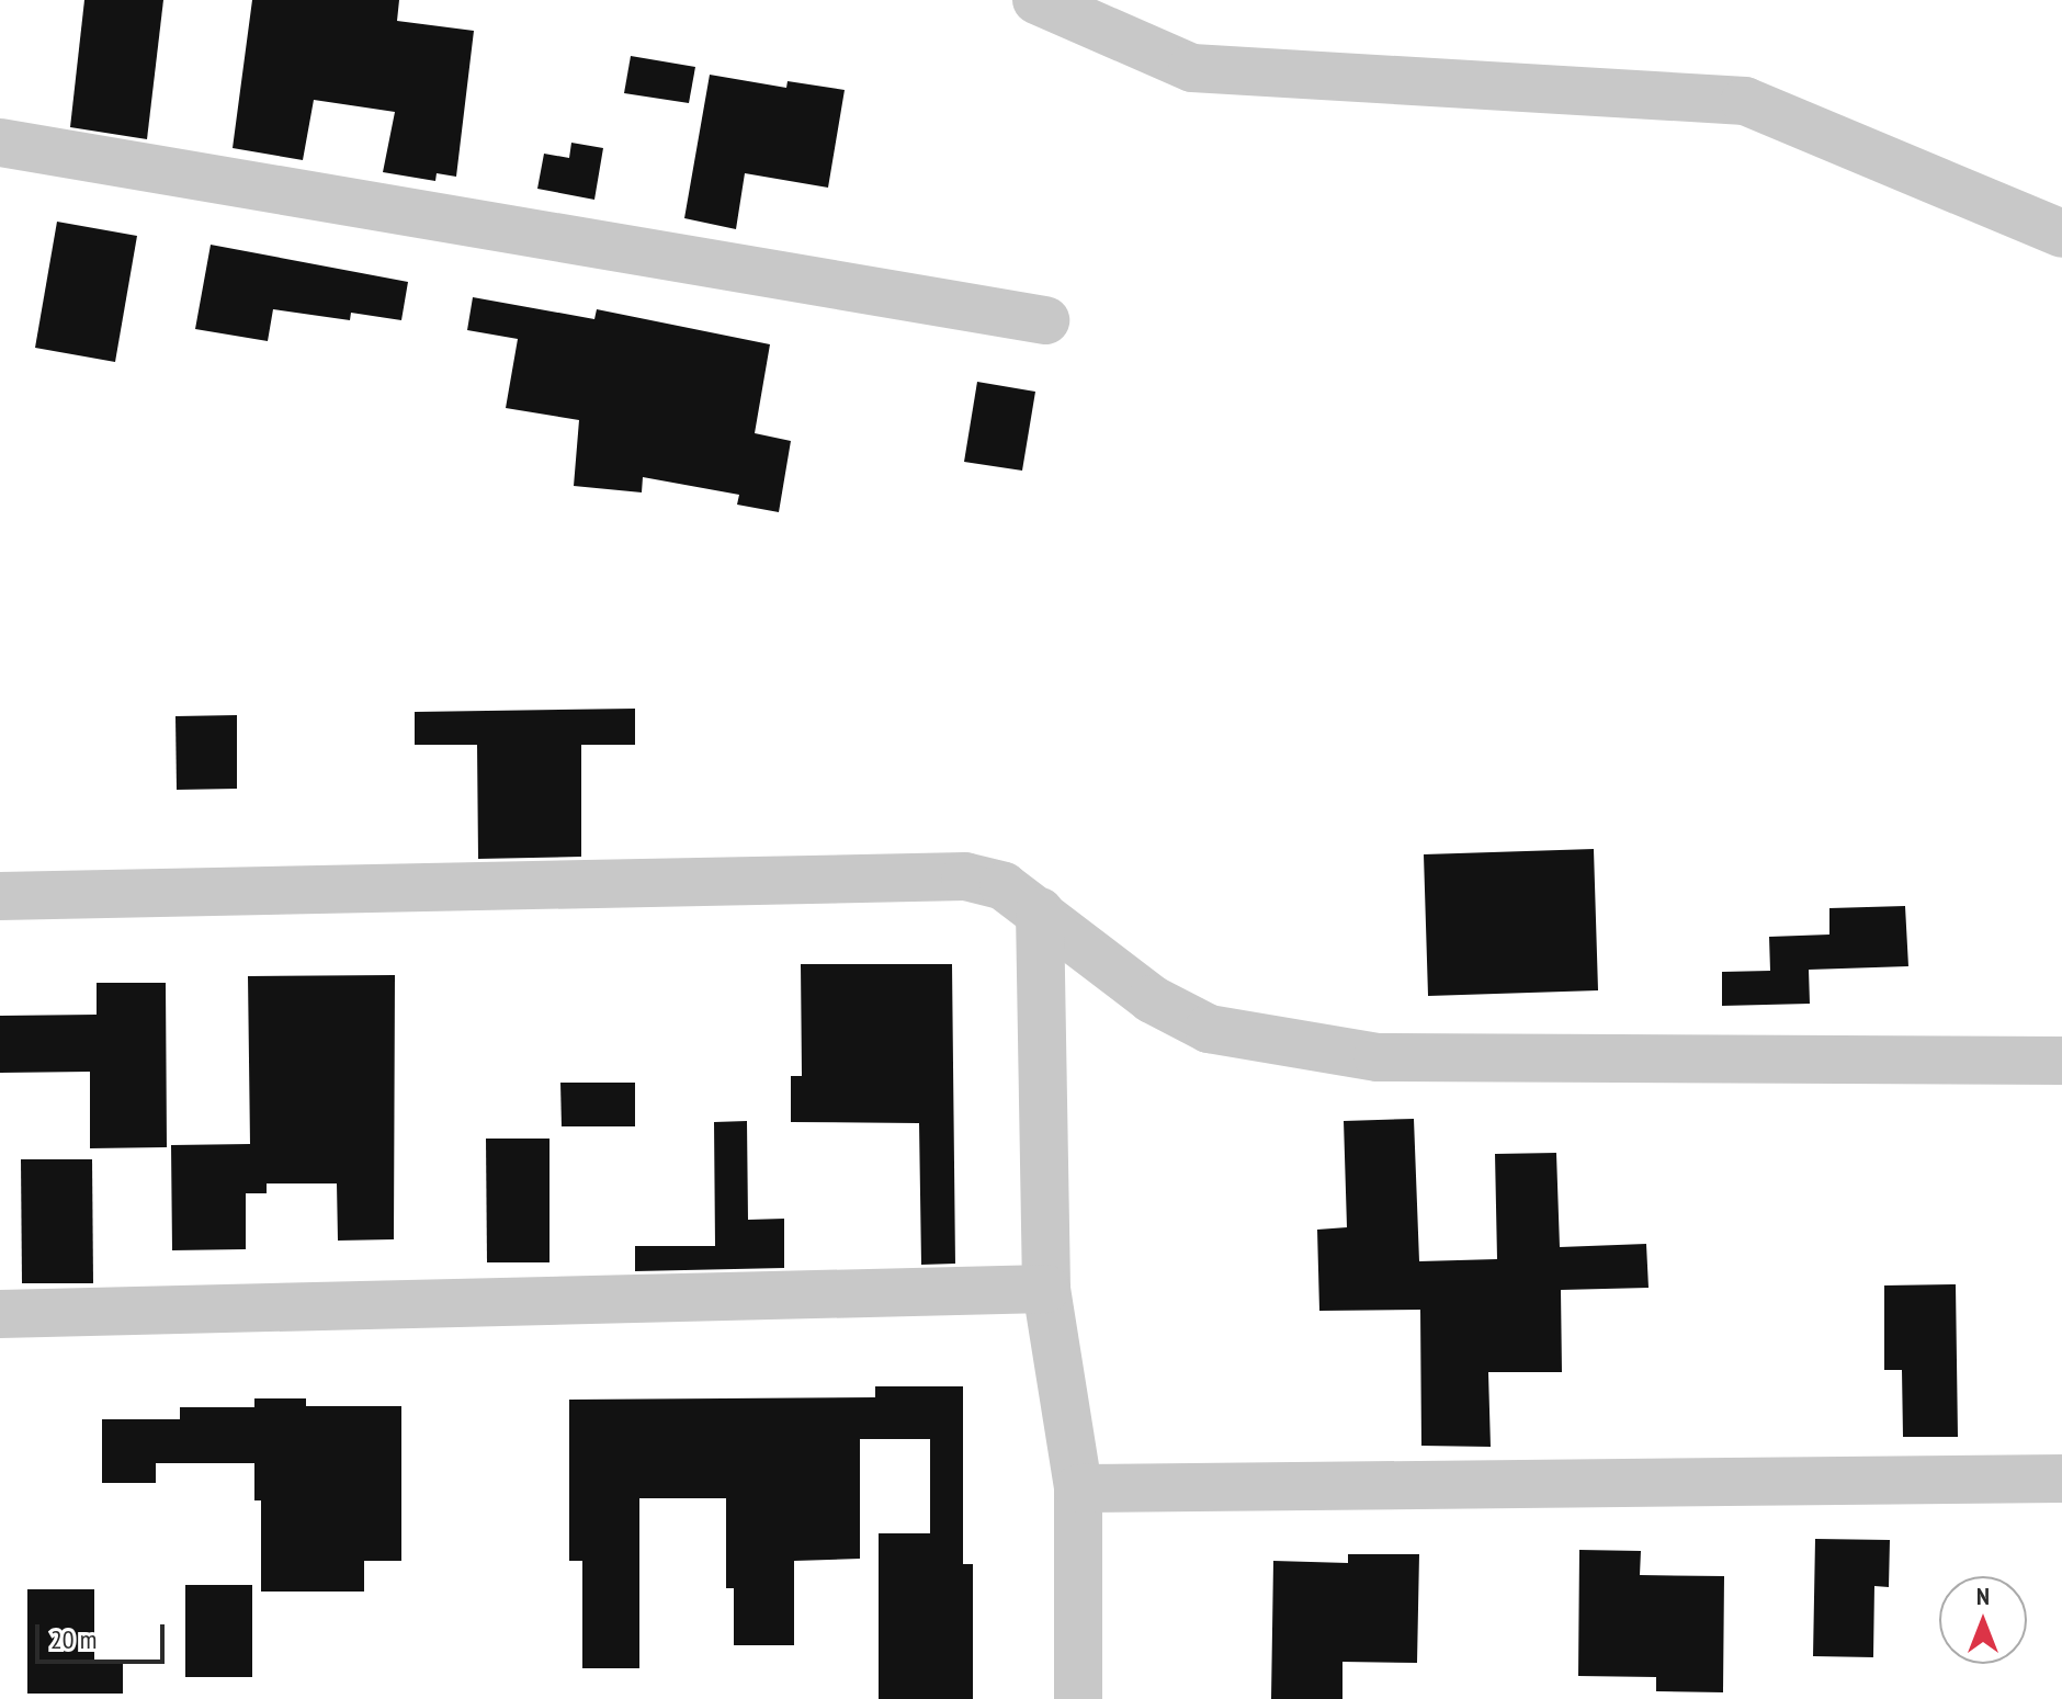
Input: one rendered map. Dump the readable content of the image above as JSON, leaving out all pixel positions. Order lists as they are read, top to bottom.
{
  "scale_bar": "20 m",
  "north": "top"
}
